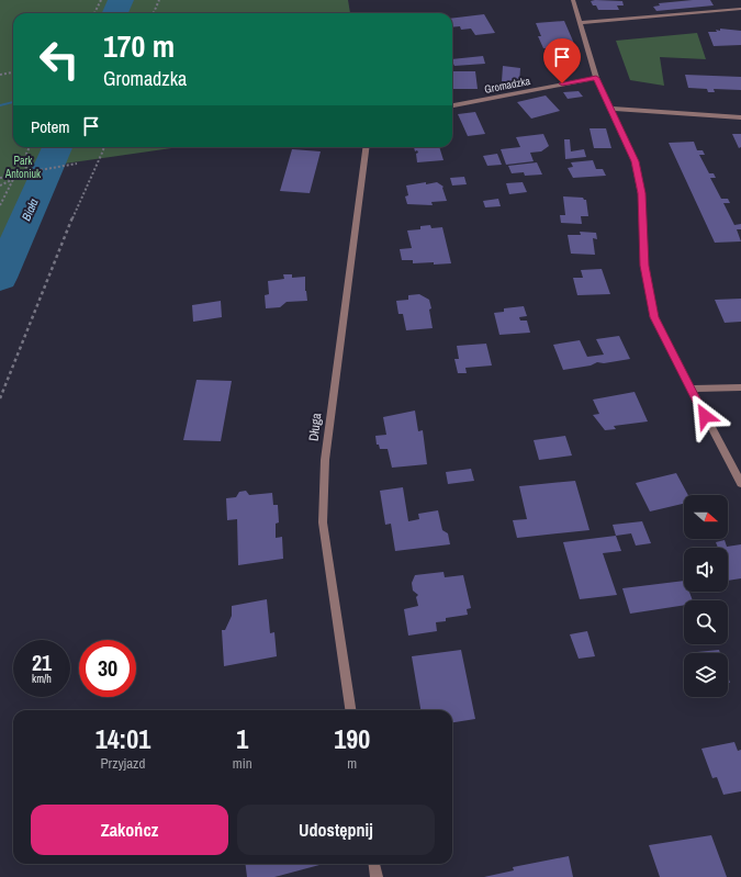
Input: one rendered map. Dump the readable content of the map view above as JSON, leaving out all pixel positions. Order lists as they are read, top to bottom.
{
  "streets": {
    "street": ["Gromadzka", "Długa"]
  },
  "water": ["Biała"],
  "parks": ["Park Antoniuk"],
  "north": "right",
  "page": {
    "turn": ["170 m", "Gromadzka"],
    "then": "Potem",
    "speed": "21 km/h",
    "limit": "30",
    "eta": [
      "14:01",
      "Przyjazd",
      "1",
      "min",
      "190",
      "m"
    ],
    "buttons": ["Zakończ", "Udostępnij"]
  }
}
